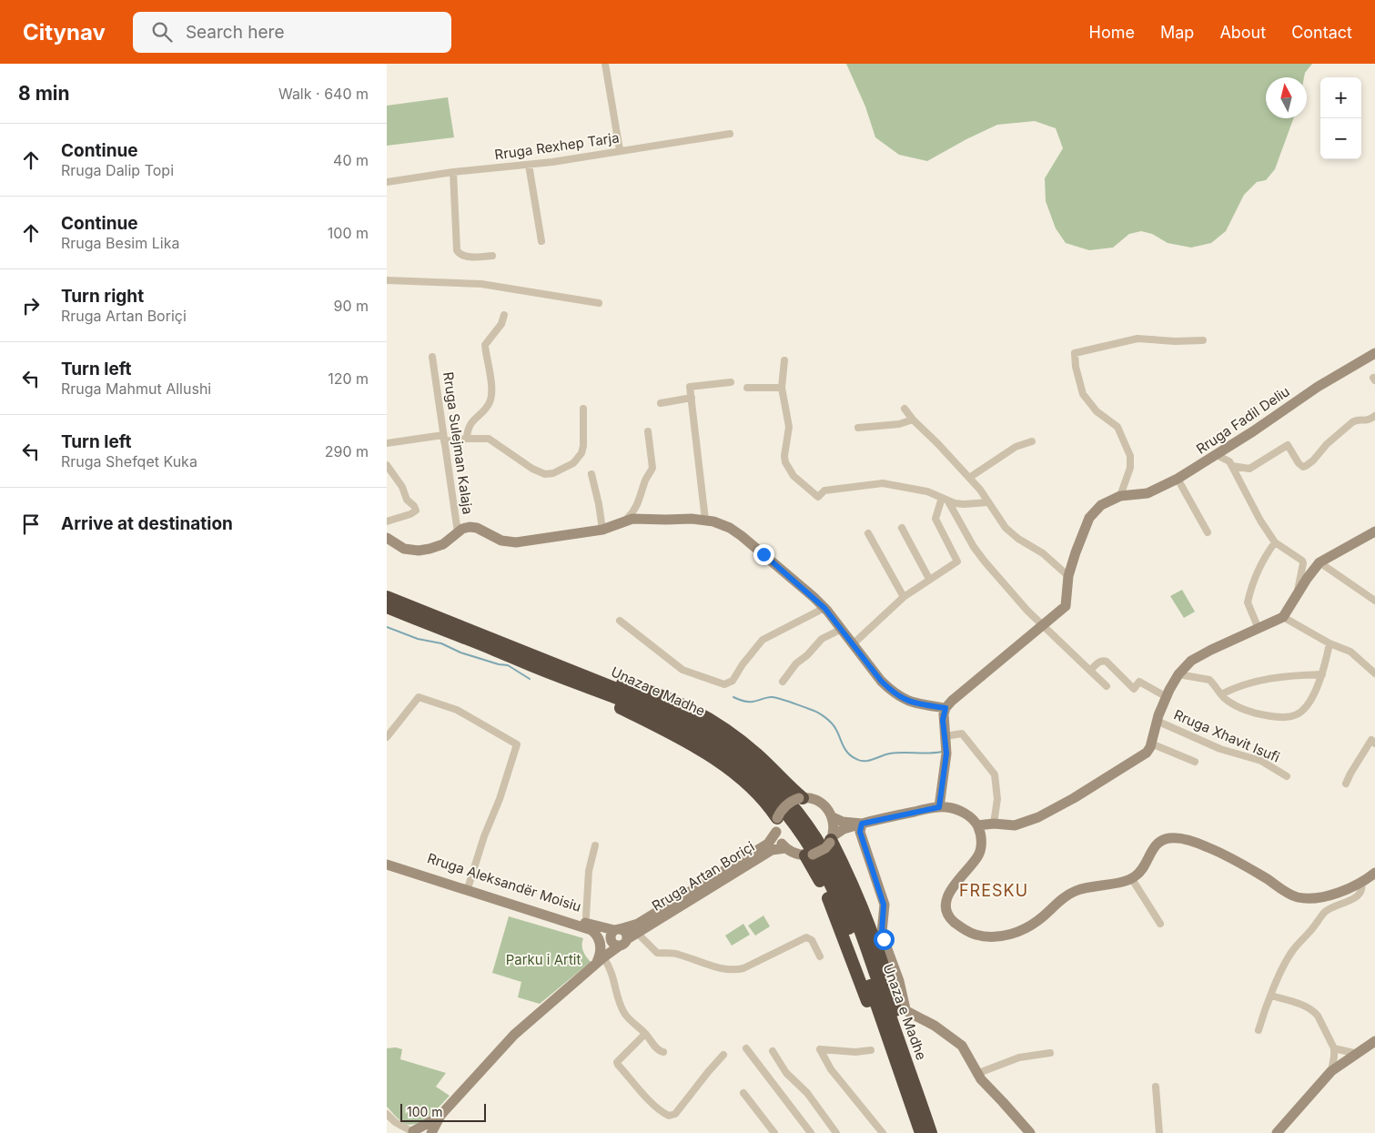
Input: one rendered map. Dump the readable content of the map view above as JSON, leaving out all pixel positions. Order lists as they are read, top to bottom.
{
  "streets": {
    "highway": ["Unaza e Madhe"],
    "street": [
      "Rruga Rexhep Tarja",
      "Rruga Fadil Deliu",
      "Rruga Sulejman Kalaja",
      "Rruga Xhavit Isufi",
      "Rruga Artan Boriçi",
      "Rruga Aleksandër Moisiu"
    ]
  },
  "crossings": [
    ["Rruga Artan Boriçi", "Rruga Aleksandër Moisiu"]
  ],
  "districts": ["FRESKU"],
  "parks": ["Parku i Artit"],
  "scale_bar": "100 m",
  "north": "top",
  "page": {
    "header": "Citynav",
    "search": "Search here",
    "nav": [
      "Home",
      "Map",
      "About",
      "Contact"
    ],
    "heading": ["8 min", "Walk · 640 m"],
    "map_buttons": ["+", "−"],
    "list": [
      ["Continue", "Rruga Dalip Topi", "40 m"],
      ["Continue", "Rruga Besim Lika", "100 m"],
      ["Turn right", "Rruga Artan Boriçi", "90 m"],
      ["Turn left", "Rruga Mahmut Allushi", "120 m"],
      ["Turn left", "Rruga Shefqet Kuka", "290 m"],
      "Arrive at destination"
    ],
    "scale": "100 m"
  }
}
